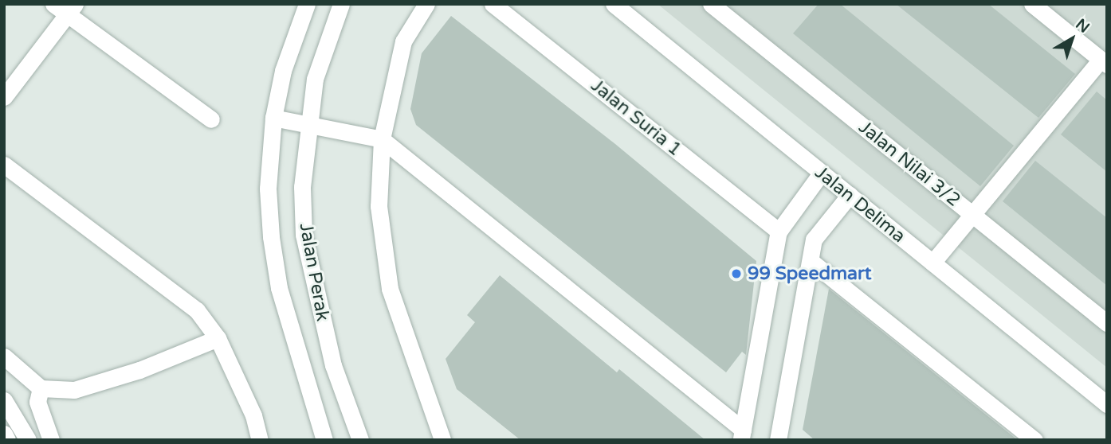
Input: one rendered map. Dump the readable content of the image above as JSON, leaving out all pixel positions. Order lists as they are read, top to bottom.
{
  "streets": {
    "street": [
      "Jalan Suria 1",
      "Jalan Nilai 3/2",
      "Jalan Delima",
      "Jalan Perak"
    ]
  },
  "places": ["99 Speedmart"],
  "north": "top right"
}
